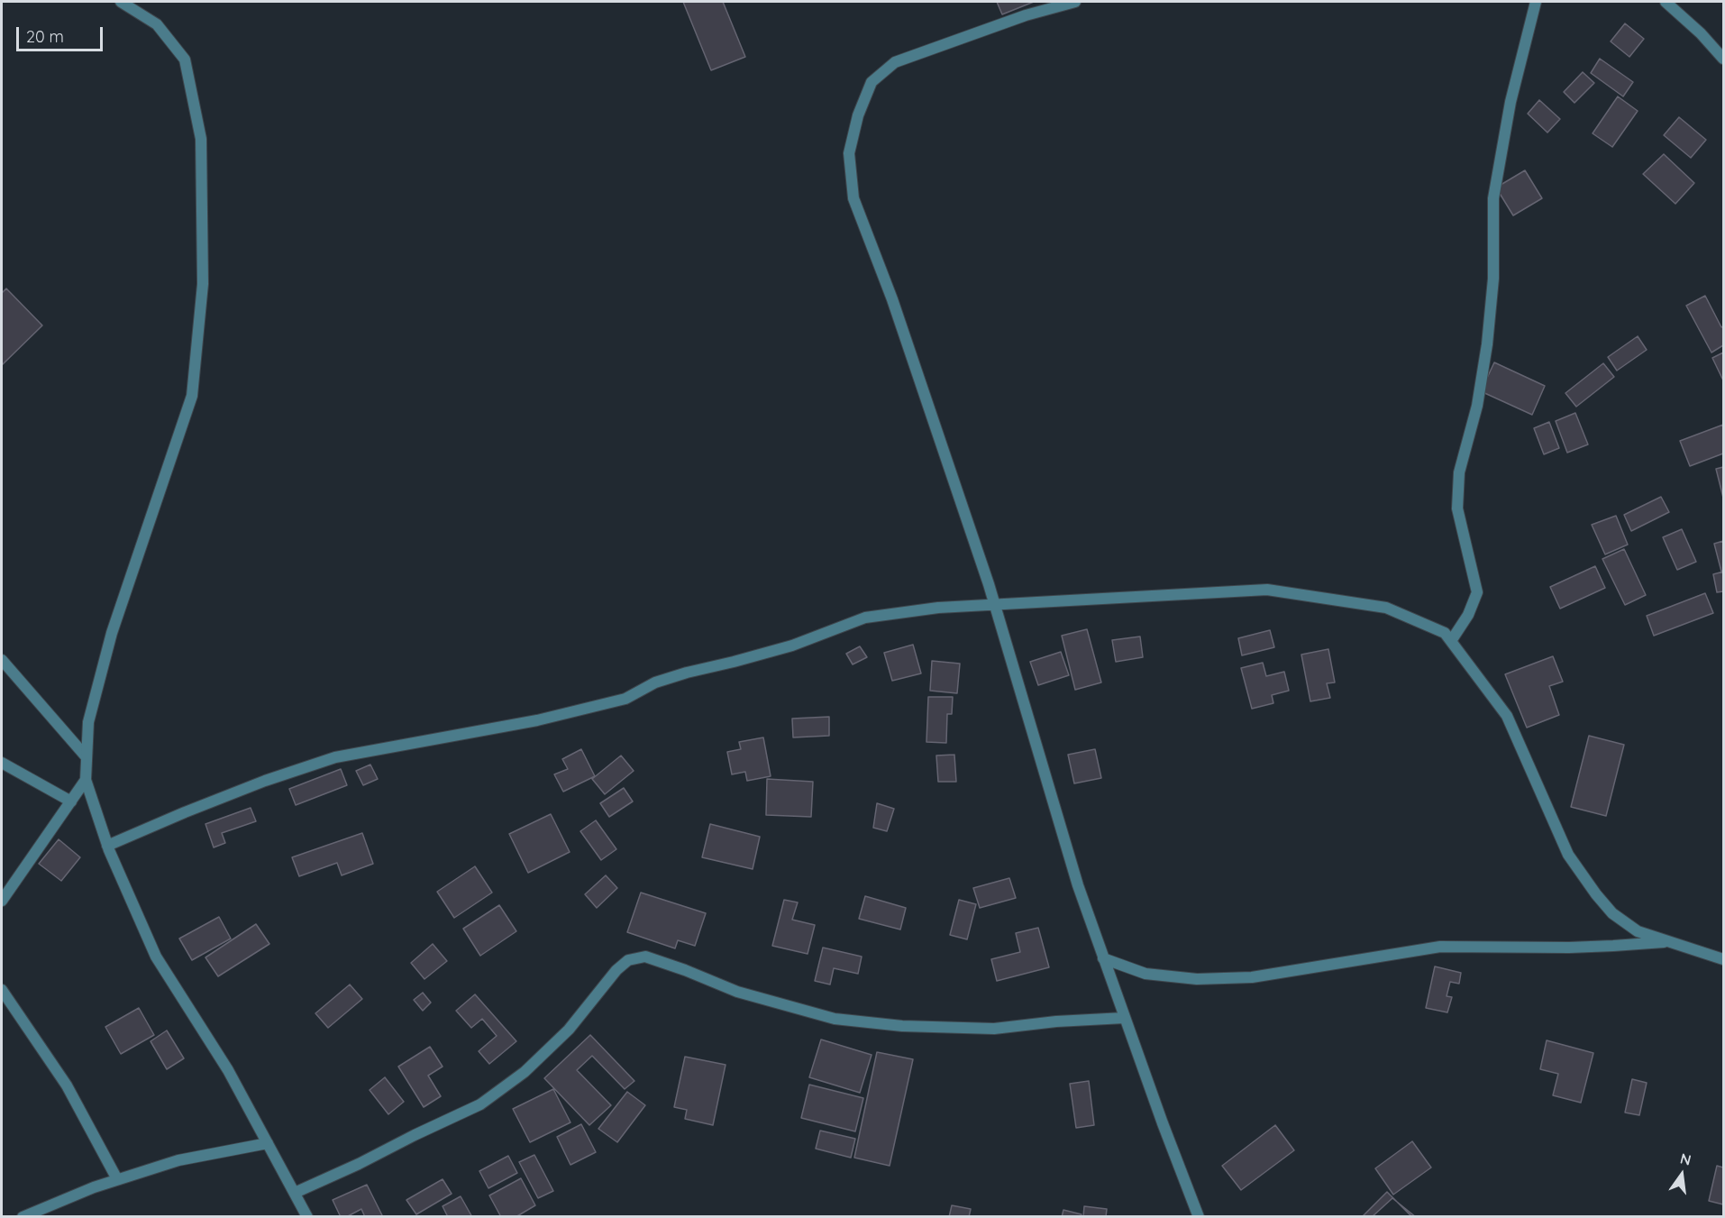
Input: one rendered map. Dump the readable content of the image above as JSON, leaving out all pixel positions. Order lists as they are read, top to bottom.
{
  "scale_bar": "20 m",
  "north": "top"
}
